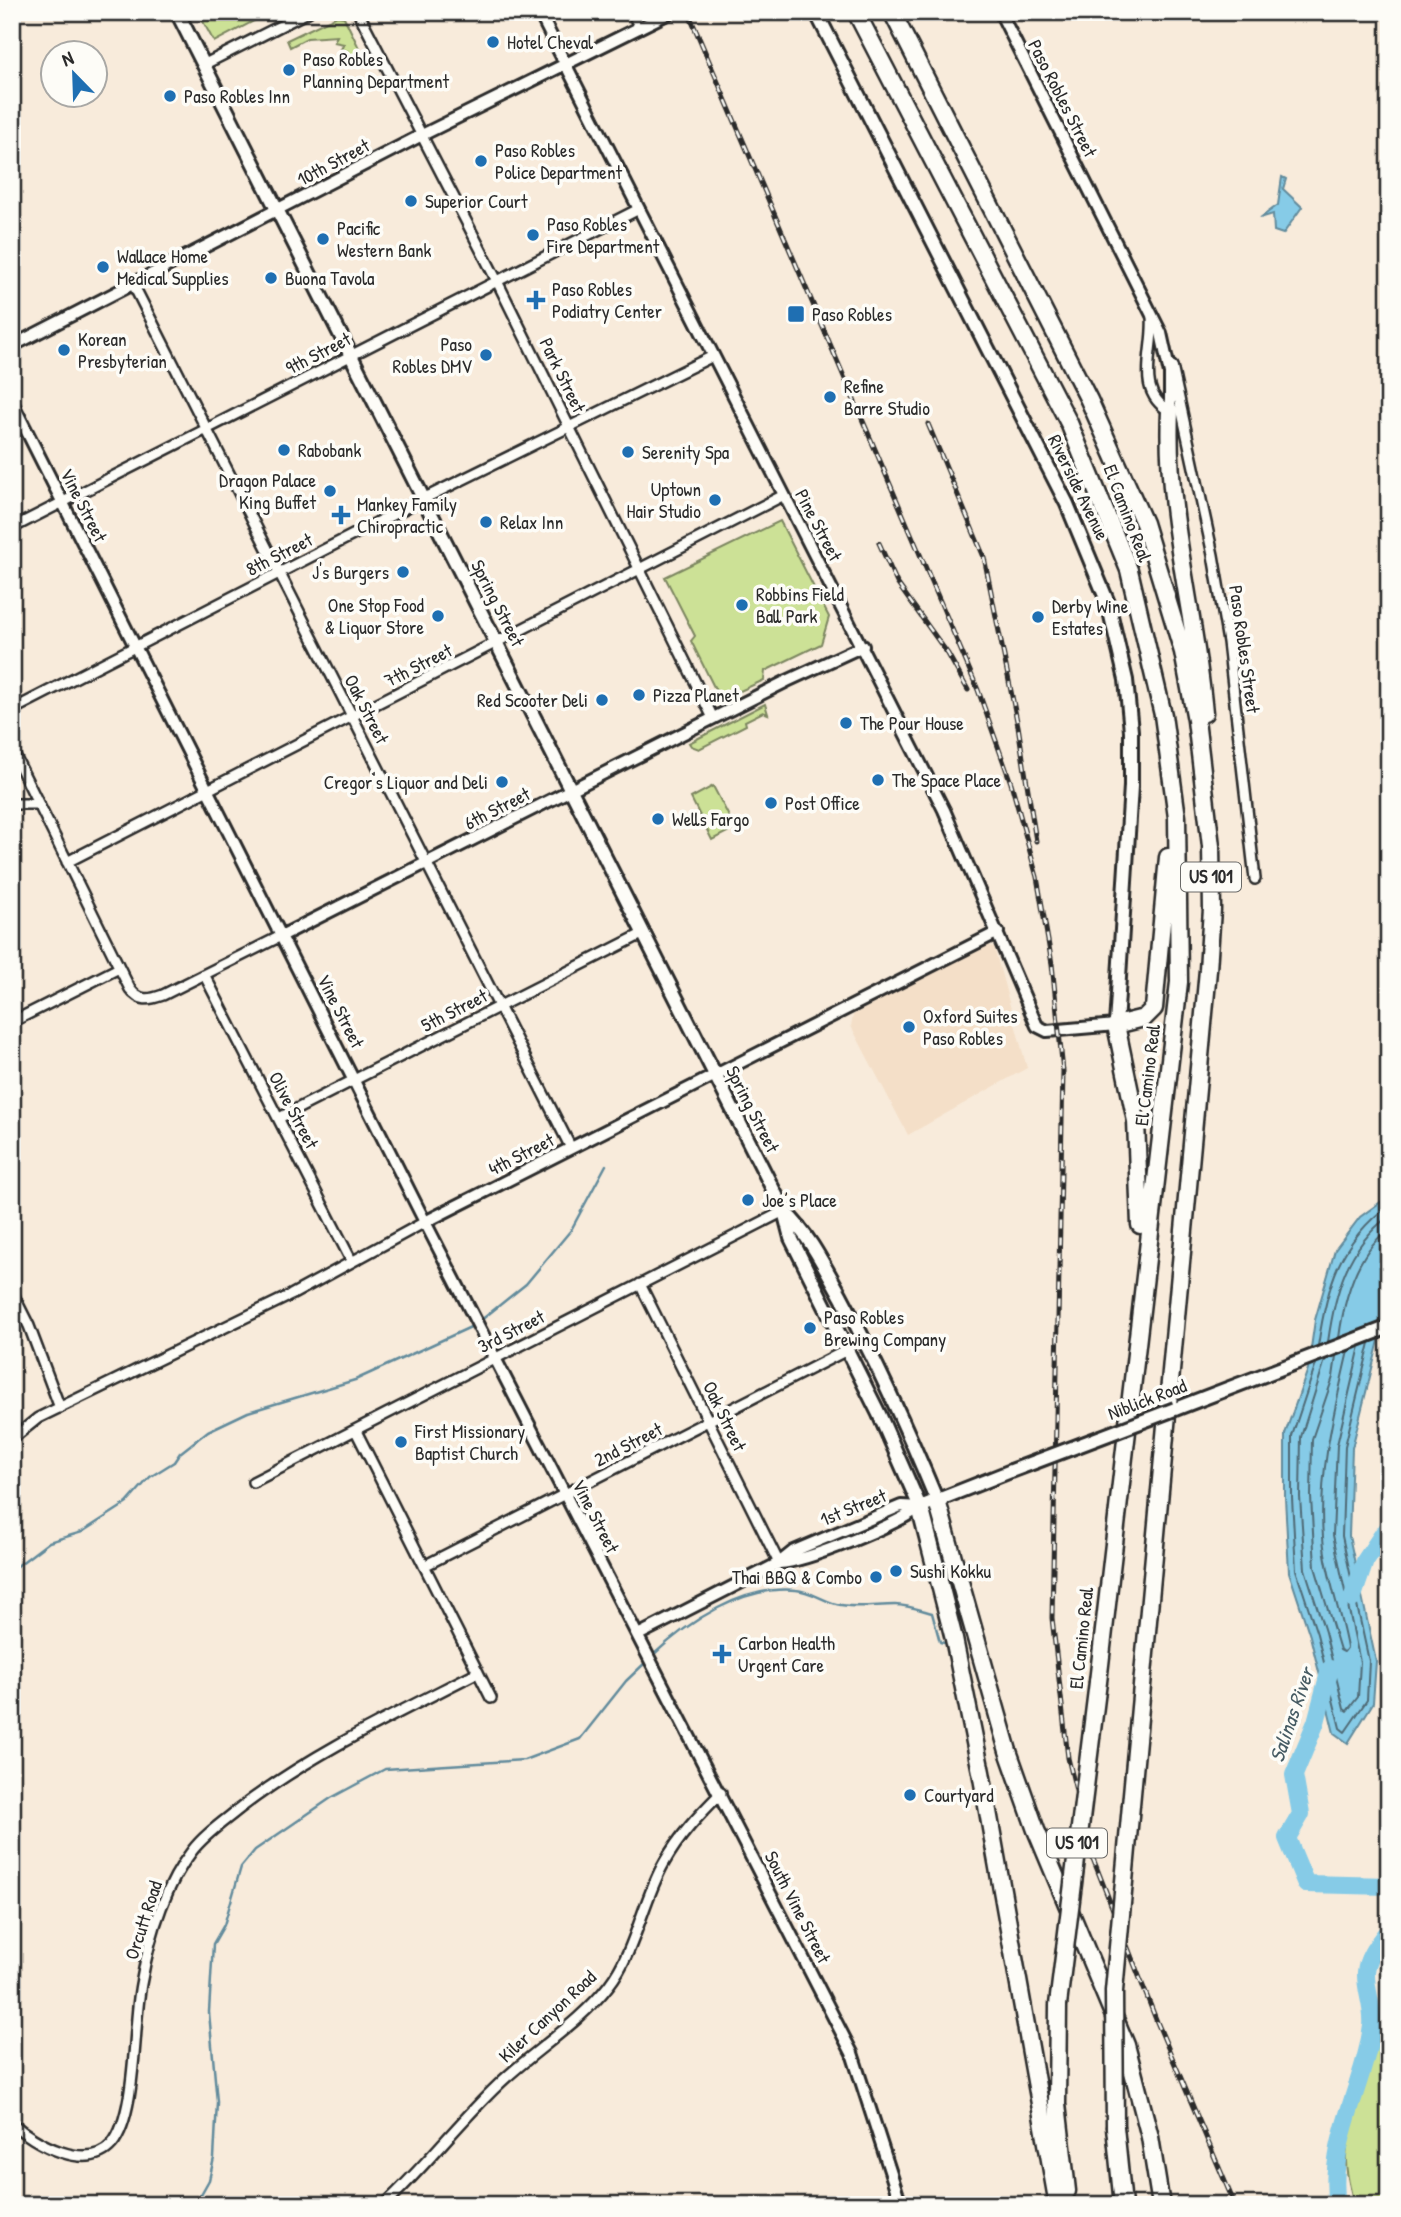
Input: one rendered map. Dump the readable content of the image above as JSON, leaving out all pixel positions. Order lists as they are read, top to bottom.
{
  "streets": {
    "highway": ["El Camino Real", "US 101"],
    "main road": ["Riverside Avenue", "Spring Street", "Niblick Road"],
    "street": [
      "Paso Robles Street",
      "10th Street",
      "9th Street",
      "Park Street",
      "Vine Street",
      "Pine Street",
      "8th Street",
      "7th Street",
      "Oak Street",
      "6th Street",
      "5th Street",
      "Olive Street",
      "4th Street",
      "3rd Street",
      "2nd Street",
      "1st Street",
      "South Vine Street",
      "Orcutt Road",
      "Kiler Canyon Road"
    ]
  },
  "crossings": [
    ["10th Street", "Park Street"],
    ["10th Street", "Pine Street"],
    ["10th Street", "Spring Street"],
    ["10th Street", "Oak Street"],
    ["9th Street", "Park Street"],
    ["9th Street", "Vine Street"],
    ["9th Street", "Pine Street"],
    ["9th Street", "Spring Street"],
    ["9th Street", "Oak Street"],
    ["Park Street", "8th Street"],
    ["Park Street", "7th Street"],
    ["Park Street", "6th Street"],
    ["Riverside Avenue", "Pine Street"],
    ["Vine Street", "8th Street"],
    ["Vine Street", "7th Street"],
    ["Vine Street", "6th Street"],
    ["Vine Street", "5th Street"],
    ["Vine Street", "4th Street"],
    ["Vine Street", "3rd Street"],
    ["Vine Street", "2nd Street"],
    ["Vine Street", "1st Street"],
    ["Vine Street", "South Vine Street"],
    ["Pine Street", "8th Street"],
    ["Pine Street", "7th Street"],
    ["Pine Street", "6th Street"],
    ["Pine Street", "4th Street"],
    ["8th Street", "Spring Street"],
    ["8th Street", "Oak Street"],
    ["Spring Street", "7th Street"],
    ["Spring Street", "6th Street"],
    ["Spring Street", "5th Street"],
    ["Spring Street", "4th Street"],
    ["Spring Street", "3rd Street"],
    ["Spring Street", "Niblick Road"],
    ["Spring Street", "2nd Street"],
    ["Spring Street", "1st Street"],
    ["7th Street", "Oak Street"],
    ["Oak Street", "6th Street"],
    ["Oak Street", "5th Street"],
    ["Oak Street", "4th Street"],
    ["Oak Street", "3rd Street"],
    ["Oak Street", "2nd Street"],
    ["Oak Street", "1st Street"],
    ["6th Street", "Olive Street"],
    ["5th Street", "Olive Street"],
    ["Olive Street", "4th Street"],
    ["Niblick Road", "1st Street"],
    ["1st Street", "South Vine Street"],
    ["South Vine Street", "Kiler Canyon Road"]
  ],
  "water": ["Salinas River"],
  "places": {
    "other": [
      "Hotel Cheval",
      "Paso Robles Planning Department",
      "Paso Robles Inn",
      "Paso Robles Police Department",
      "Superior Court",
      "Paso Robles Fire Department",
      "Pacific Western Bank",
      "Wallace Home Medical Supplies",
      "Buona Tavola",
      "Korean Presbyterian",
      "Paso Robles DMV",
      "Refine Barre Studio",
      "Rabobank",
      "Serenity Spa",
      "Dragon Palace King Buffet",
      "Uptown Hair Studio",
      "Relax Inn",
      "J's Burgers",
      "Robbins Field Ball Park",
      "One Stop Food & Liquor Store",
      "Derby Wine Estates",
      "Pizza Planet",
      "Red Scooter Deli",
      "The Pour House",
      "The Space Place",
      "Cregor's Liquor and Deli",
      "Post Office",
      "Wells Fargo",
      "Oxford Suites Paso Robles",
      "Joe’s Place",
      "Paso Robles Brewing Company",
      "First Missionary Baptist Church",
      "Sushi Kokku",
      "Thai BBQ & Combo",
      "Courtyard"
    ],
    "health": ["Paso Robles Podiatry Center", "Mankey Family Chiropractic", "Carbon Health Urgent Care"],
    "transit": ["Paso Robles"]
  },
  "north": "top left"
}
